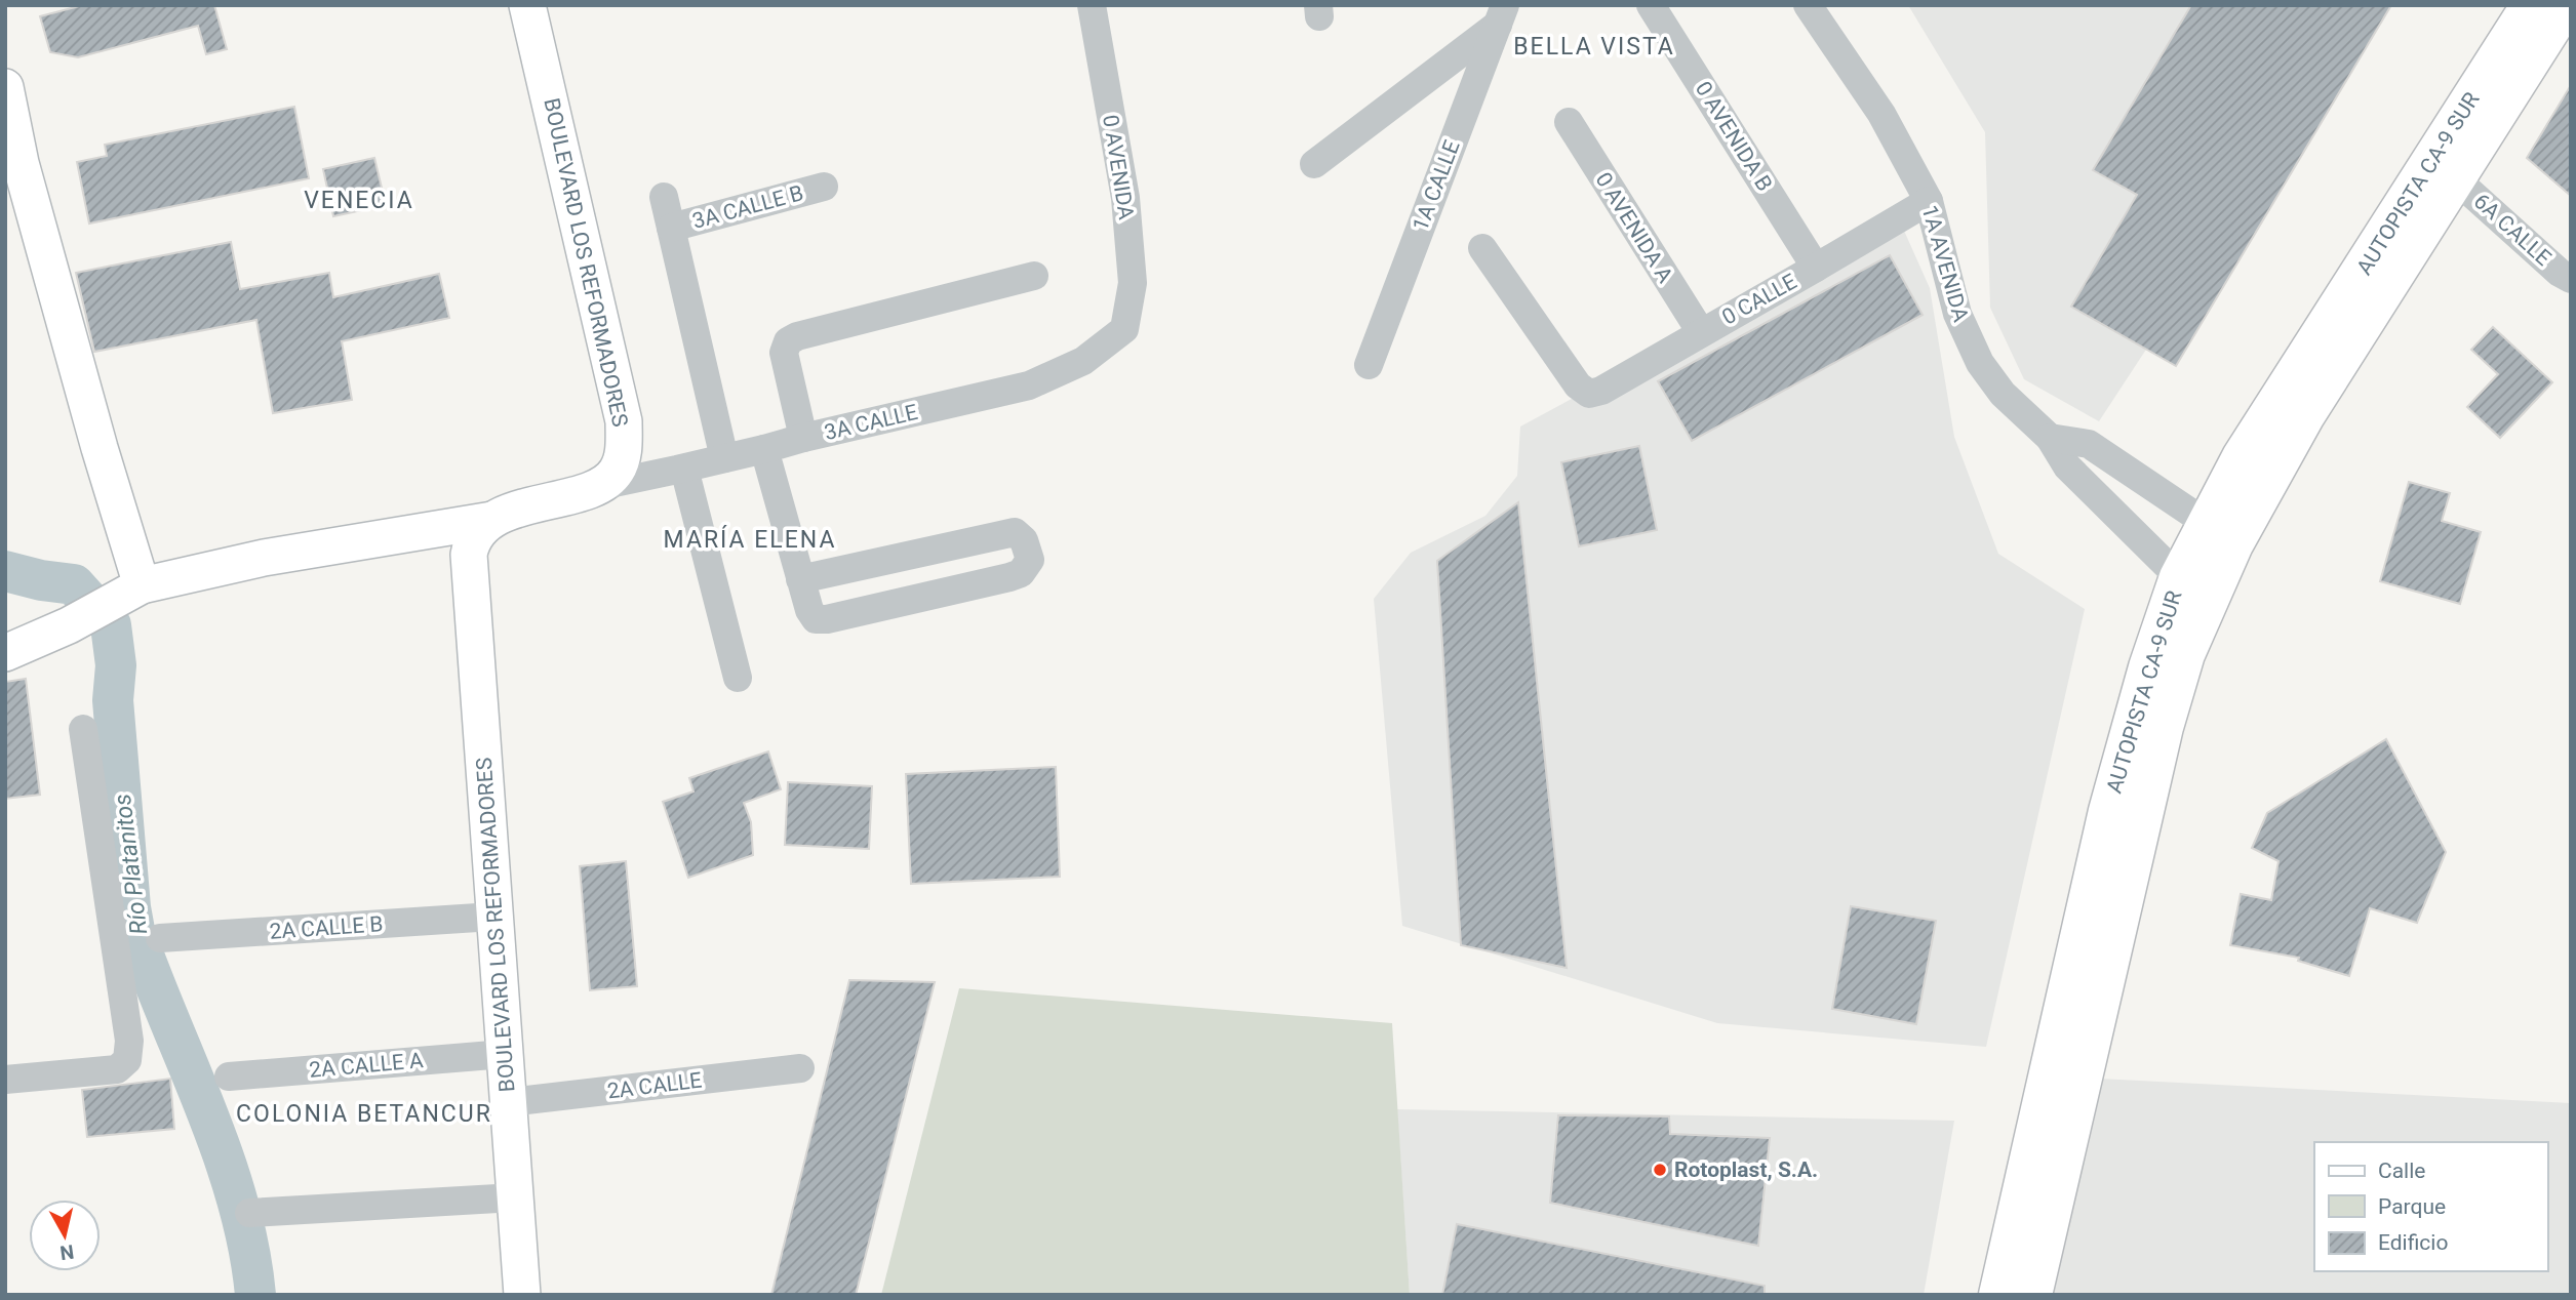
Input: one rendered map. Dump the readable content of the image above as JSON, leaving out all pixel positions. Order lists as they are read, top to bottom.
{
  "streets": {
    "highway": ["AUTOPISTA CA-9 SUR"],
    "main road": ["BOULEVARD LOS REFORMADORES"],
    "street": [
      "0 AVENIDA B",
      "0 AVENIDA",
      "1A CALLE",
      "3A CALLE B",
      "0 AVENIDA A",
      "6A CALLE",
      "1A AVENIDA",
      "0 CALLE",
      "3A CALLE",
      "2A CALLE B",
      "2A CALLE A",
      "2A CALLE"
    ]
  },
  "crossings": [
    ["0 AVENIDA B", "0 CALLE"],
    ["0 AVENIDA", "3A CALLE"],
    ["AUTOPISTA CA-9 SUR", "6A CALLE"],
    ["AUTOPISTA CA-9 SUR", "1A AVENIDA"],
    ["0 AVENIDA A", "0 CALLE"],
    ["BOULEVARD LOS REFORMADORES", "3A CALLE"],
    ["BOULEVARD LOS REFORMADORES", "2A CALLE B"],
    ["BOULEVARD LOS REFORMADORES", "2A CALLE A"],
    ["BOULEVARD LOS REFORMADORES", "2A CALLE"],
    ["1A AVENIDA", "0 CALLE"]
  ],
  "districts": [
    "BELLA VISTA",
    "VENECIA",
    "MARÍA ELENA",
    "COLONIA BETANCUR"
  ],
  "water": ["Río Platanitos"],
  "places": ["Rotoplast, S.A."],
  "legend": ["Calle", "Parque", "Edificio"],
  "north": "bottom"
}
